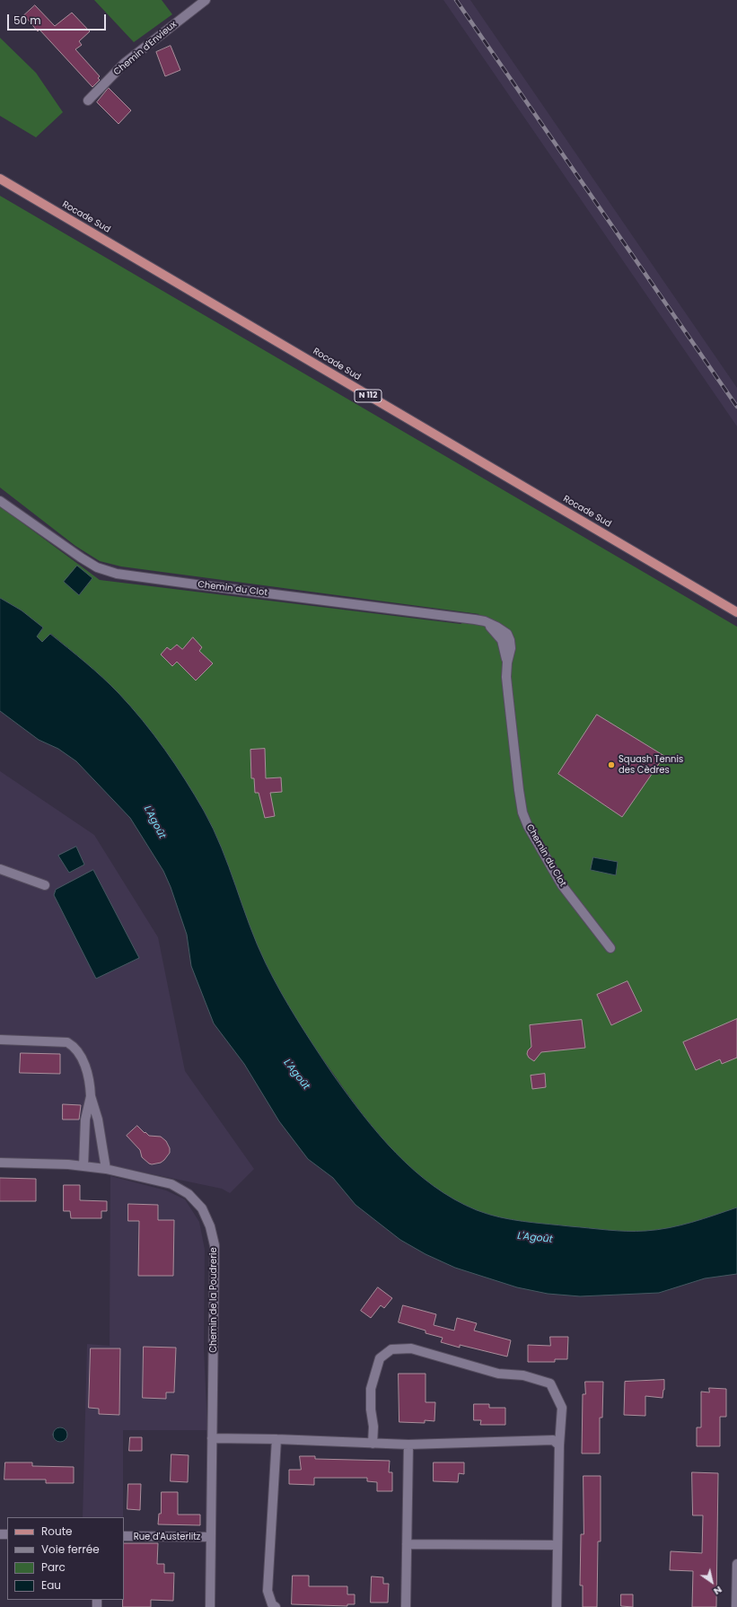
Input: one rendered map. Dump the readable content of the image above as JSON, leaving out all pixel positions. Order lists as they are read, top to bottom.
{
  "streets": {
    "main road": ["Rocade Sud", "N 112"],
    "street": [
      "Chemin d'Envieux",
      "Chemin du Clot",
      "Chemin de la Poudrerie",
      "Rue d'Austerlitz"
    ]
  },
  "crossings": [
    ["Chemin de la Poudrerie", "Rue d'Austerlitz"]
  ],
  "water": ["L'Agoût"],
  "places": ["Squash Tennis des Cèdres"],
  "legend": [
    "Route",
    "Voie ferrée",
    "Parc",
    "Eau"
  ],
  "scale_bar": "50 m",
  "north": "bottom right"
}
